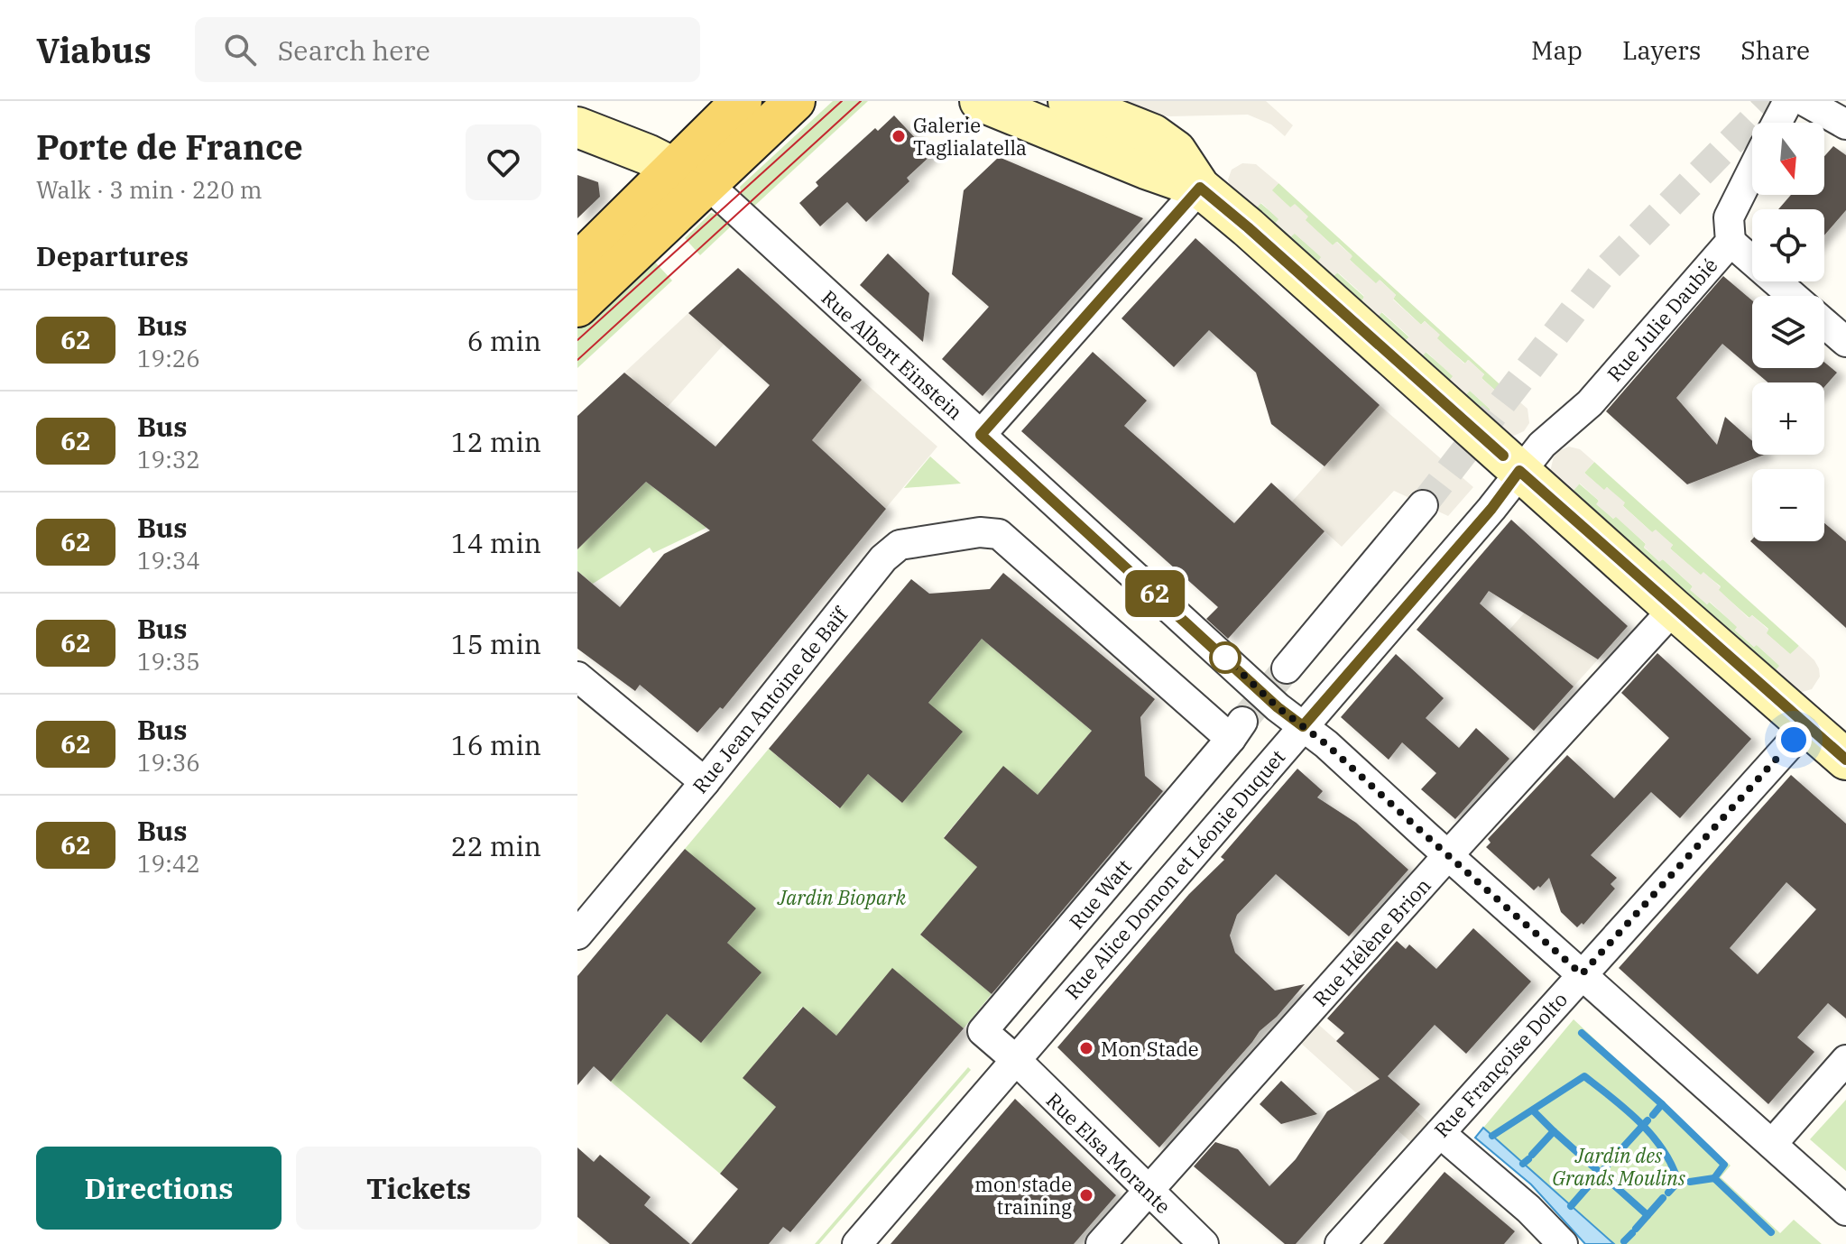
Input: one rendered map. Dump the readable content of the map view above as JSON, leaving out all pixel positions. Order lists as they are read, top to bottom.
{
  "streets": {
    "street": [
      "Rue Julie Daubié",
      "Rue Albert Einstein",
      "Rue Jean Antoine de Baïf",
      "Rue Alice Domon et Léonie Duquet",
      "Rue Watt",
      "Rue Hélène Brion",
      "Rue Françoise Dolto",
      "Rue Elsa Morante"
    ]
  },
  "crossings": [
    ["Rue Julie Daubié", "Rue Alice Domon et Léonie Duquet"],
    ["Rue Albert Einstein", "Rue Alice Domon et Léonie Duquet"],
    ["Rue Albert Einstein", "Rue Hélène Brion"],
    ["Rue Albert Einstein", "Rue Françoise Dolto"],
    ["Rue Jean Antoine de Baïf", "Rue Watt"],
    ["Rue Alice Domon et Léonie Duquet", "Rue Watt"],
    ["Rue Alice Domon et Léonie Duquet", "Rue Elsa Morante"],
    ["Rue Watt", "Rue Elsa Morante"],
    ["Rue Hélène Brion", "Rue Elsa Morante"]
  ],
  "parks": ["Jardin Biopark", "Jardin des Grands Moulins"],
  "places": ["Galerie Taglialatella", "Mon Stade", "mon stade training"],
  "lines": ["bus line 62"],
  "north": "bottom",
  "page": {
    "header": "Viabus",
    "search": "Search here",
    "nav": ["Map", "Layers", "Share"],
    "heading": [
      ["Porte de France", "Walk · 3 min · 220 m"],
      "Departures"
    ],
    "on_map": "62",
    "map_buttons": ["+", "−"],
    "list": [
      {
        "mark": "62",
        "name": "Bus",
        "note": "19:26",
        "value": "6 min"
      },
      {
        "mark": "62",
        "name": "Bus",
        "note": "19:32",
        "value": "12 min"
      },
      {
        "mark": "62",
        "name": "Bus",
        "note": "19:34",
        "value": "14 min"
      },
      {
        "mark": "62",
        "name": "Bus",
        "note": "19:35",
        "value": "15 min"
      },
      {
        "mark": "62",
        "name": "Bus",
        "note": "19:36",
        "value": "16 min"
      },
      {
        "mark": "62",
        "name": "Bus",
        "note": "19:42",
        "value": "22 min"
      }
    ],
    "buttons": ["Directions", "Tickets"]
  }
}
